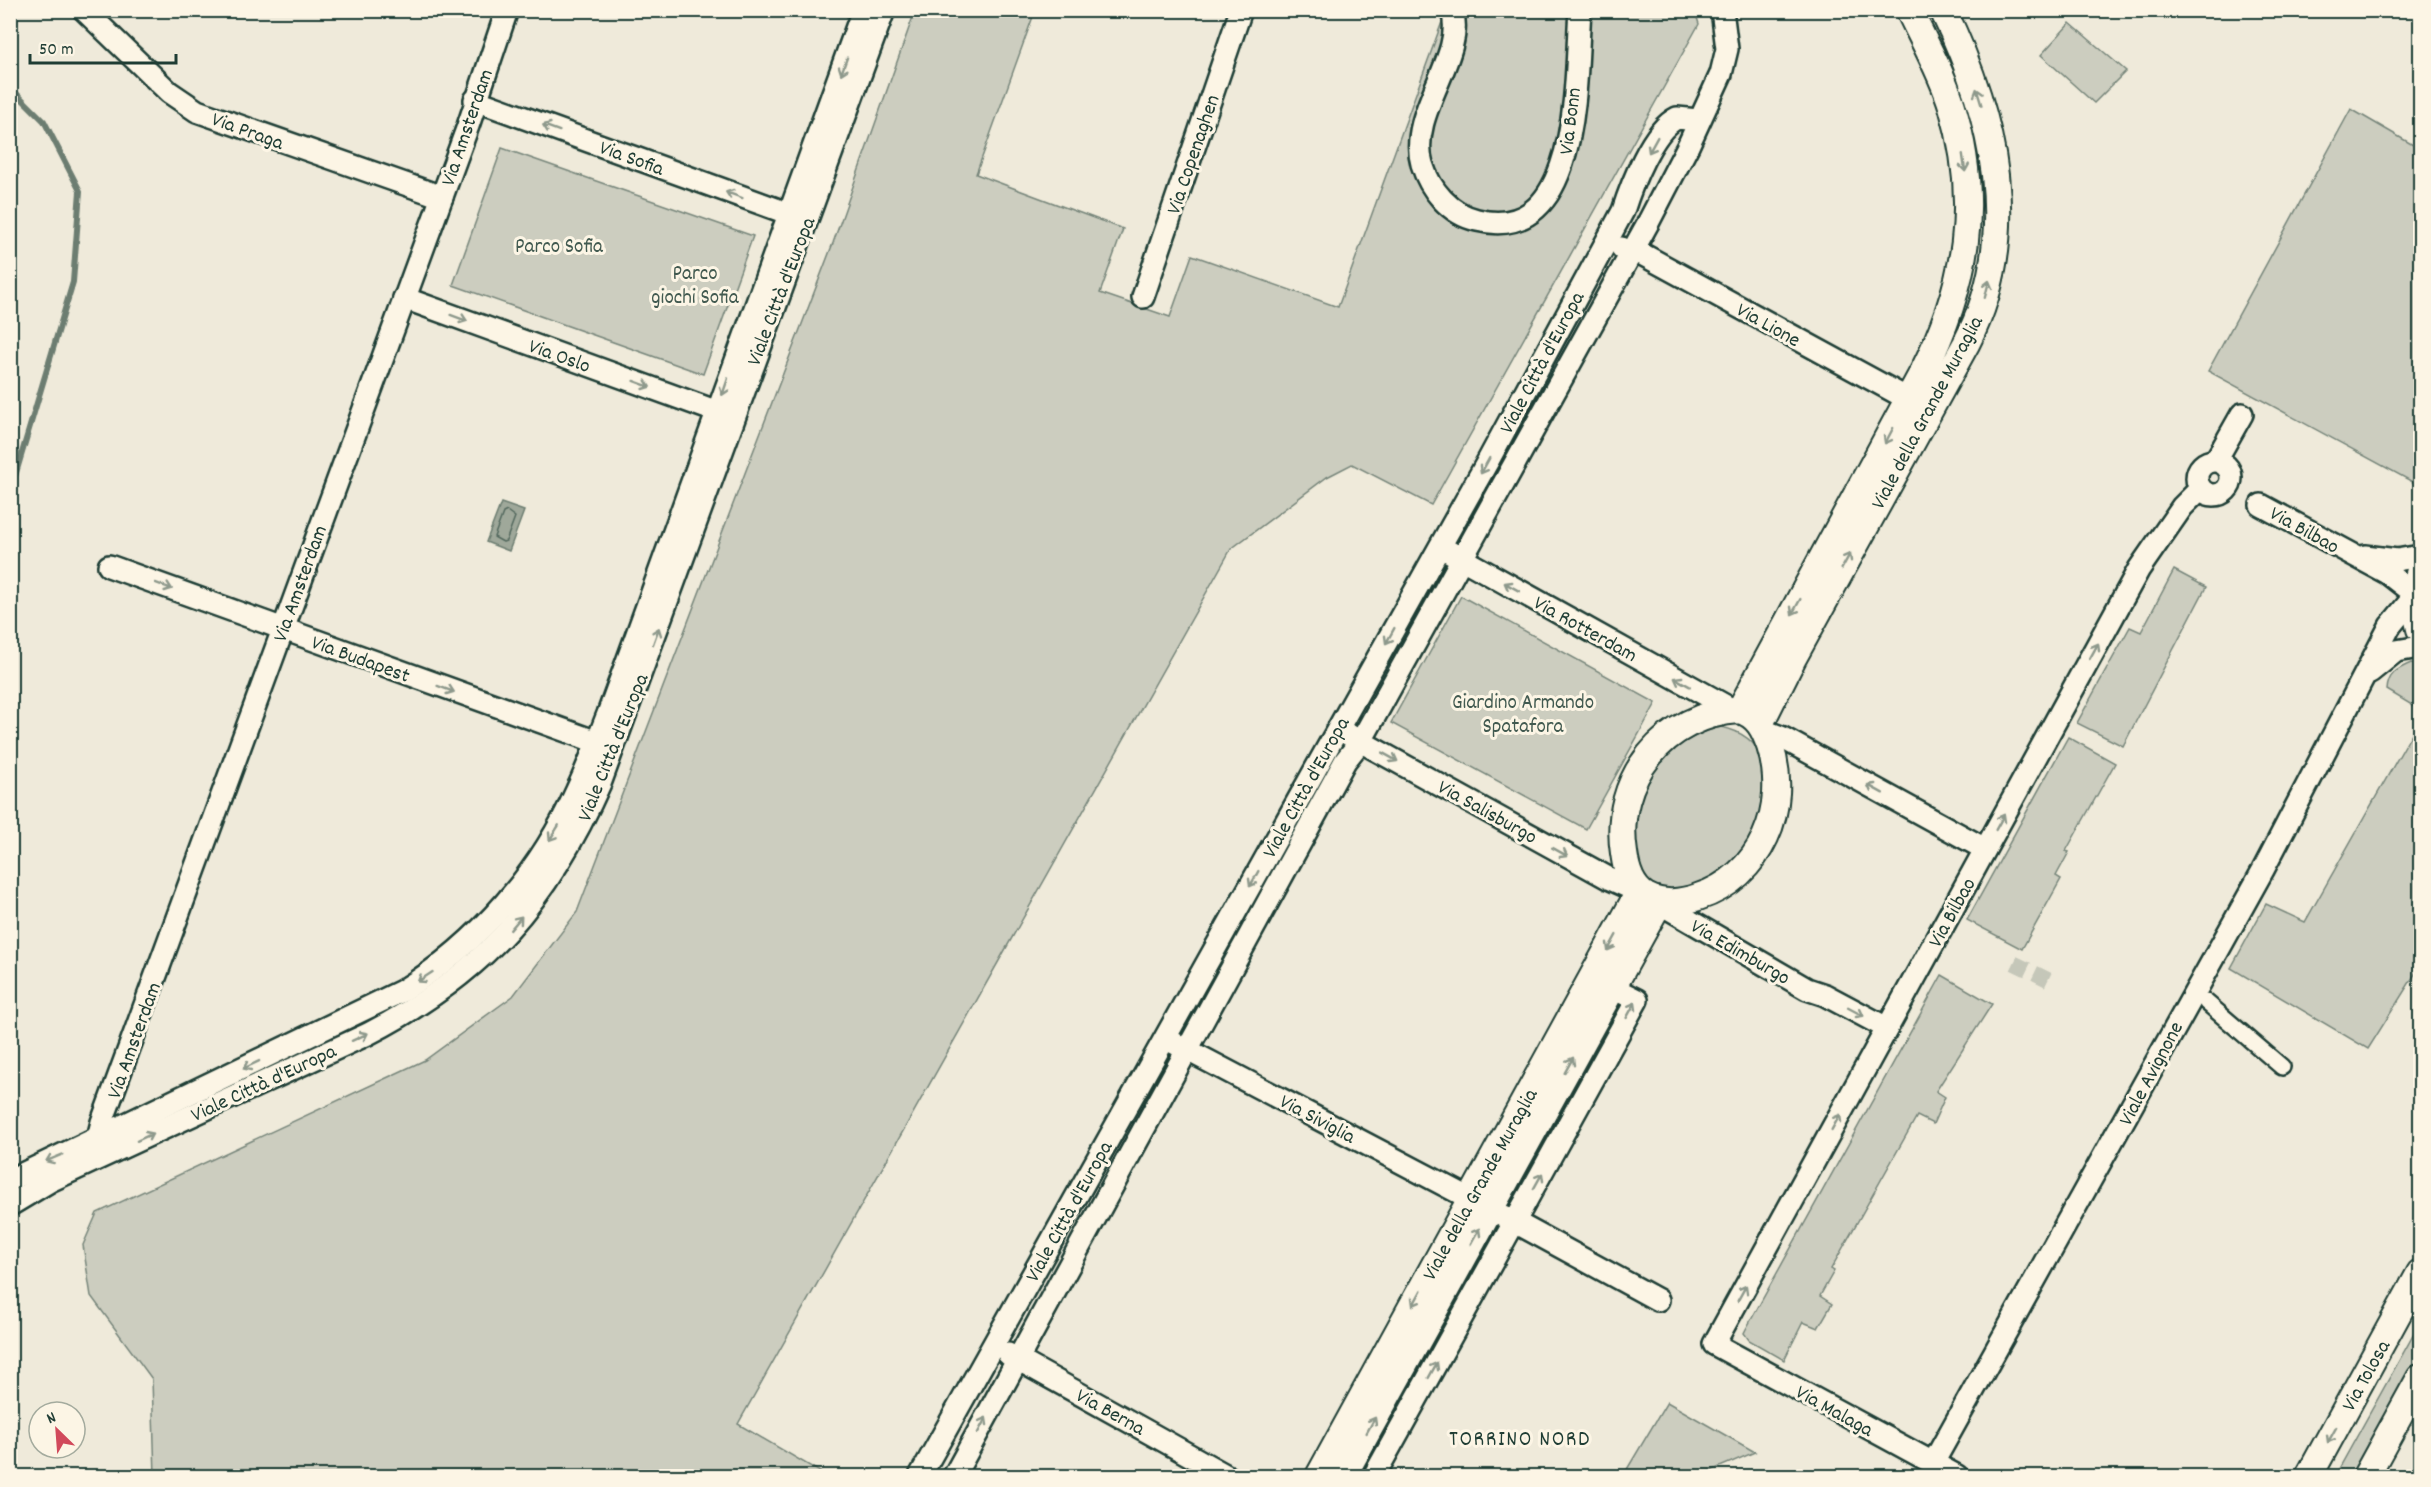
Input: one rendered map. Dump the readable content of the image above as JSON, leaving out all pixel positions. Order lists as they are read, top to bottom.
{
  "streets": {
    "street": [
      "Via Bonn",
      "Via Amsterdam",
      "Via Praga",
      "Via Copenaghen",
      "Via Sofia",
      "Viale Città d'Europa",
      "Via Lione",
      "Via Oslo",
      "Viale della Grande Muraglia",
      "Via Bilbao",
      "Via Rotterdam",
      "Via Budapest",
      "Via Salisburgo",
      "Via Edimburgo",
      "Viale Avignone",
      "Via Siviglia",
      "Via Tolosa",
      "Via Malaga",
      "Via Berna"
    ]
  },
  "crossings": [
    ["Via Amsterdam", "Via Praga"],
    ["Via Amsterdam", "Via Sofia"],
    ["Via Amsterdam", "Viale Città d'Europa"],
    ["Via Amsterdam", "Via Oslo"],
    ["Via Amsterdam", "Via Budapest"],
    ["Via Sofia", "Viale Città d'Europa"],
    ["Viale Città d'Europa", "Via Lione"],
    ["Viale Città d'Europa", "Via Oslo"],
    ["Viale Città d'Europa", "Via Rotterdam"],
    ["Viale Città d'Europa", "Via Budapest"],
    ["Viale Città d'Europa", "Via Salisburgo"],
    ["Viale Città d'Europa", "Via Siviglia"],
    ["Viale Città d'Europa", "Via Berna"],
    ["Via Lione", "Viale della Grande Muraglia"],
    ["Viale della Grande Muraglia", "Via Rotterdam"],
    ["Viale della Grande Muraglia", "Via Salisburgo"],
    ["Viale della Grande Muraglia", "Via Edimburgo"],
    ["Viale della Grande Muraglia", "Via Siviglia"],
    ["Via Bilbao", "Via Edimburgo"],
    ["Via Bilbao", "Viale Avignone"],
    ["Via Bilbao", "Via Malaga"],
    ["Via Rotterdam", "Via Salisburgo"],
    ["Via Rotterdam", "Via Edimburgo"],
    ["Via Salisburgo", "Via Edimburgo"],
    ["Viale Avignone", "Via Malaga"]
  ],
  "one_way": [
    "Via Sofia",
    "Via Oslo",
    "Via Bilbao",
    "Via Rotterdam",
    "Via Budapest",
    "Via Salisburgo",
    "Via Edimburgo"
  ],
  "districts": ["TORRINO NORD"],
  "parks": ["Parco Sofia", "Parco giochi Sofia", "Giardino Armando Spatafora"],
  "scale_bar": "50 m",
  "north": "top left"
}
